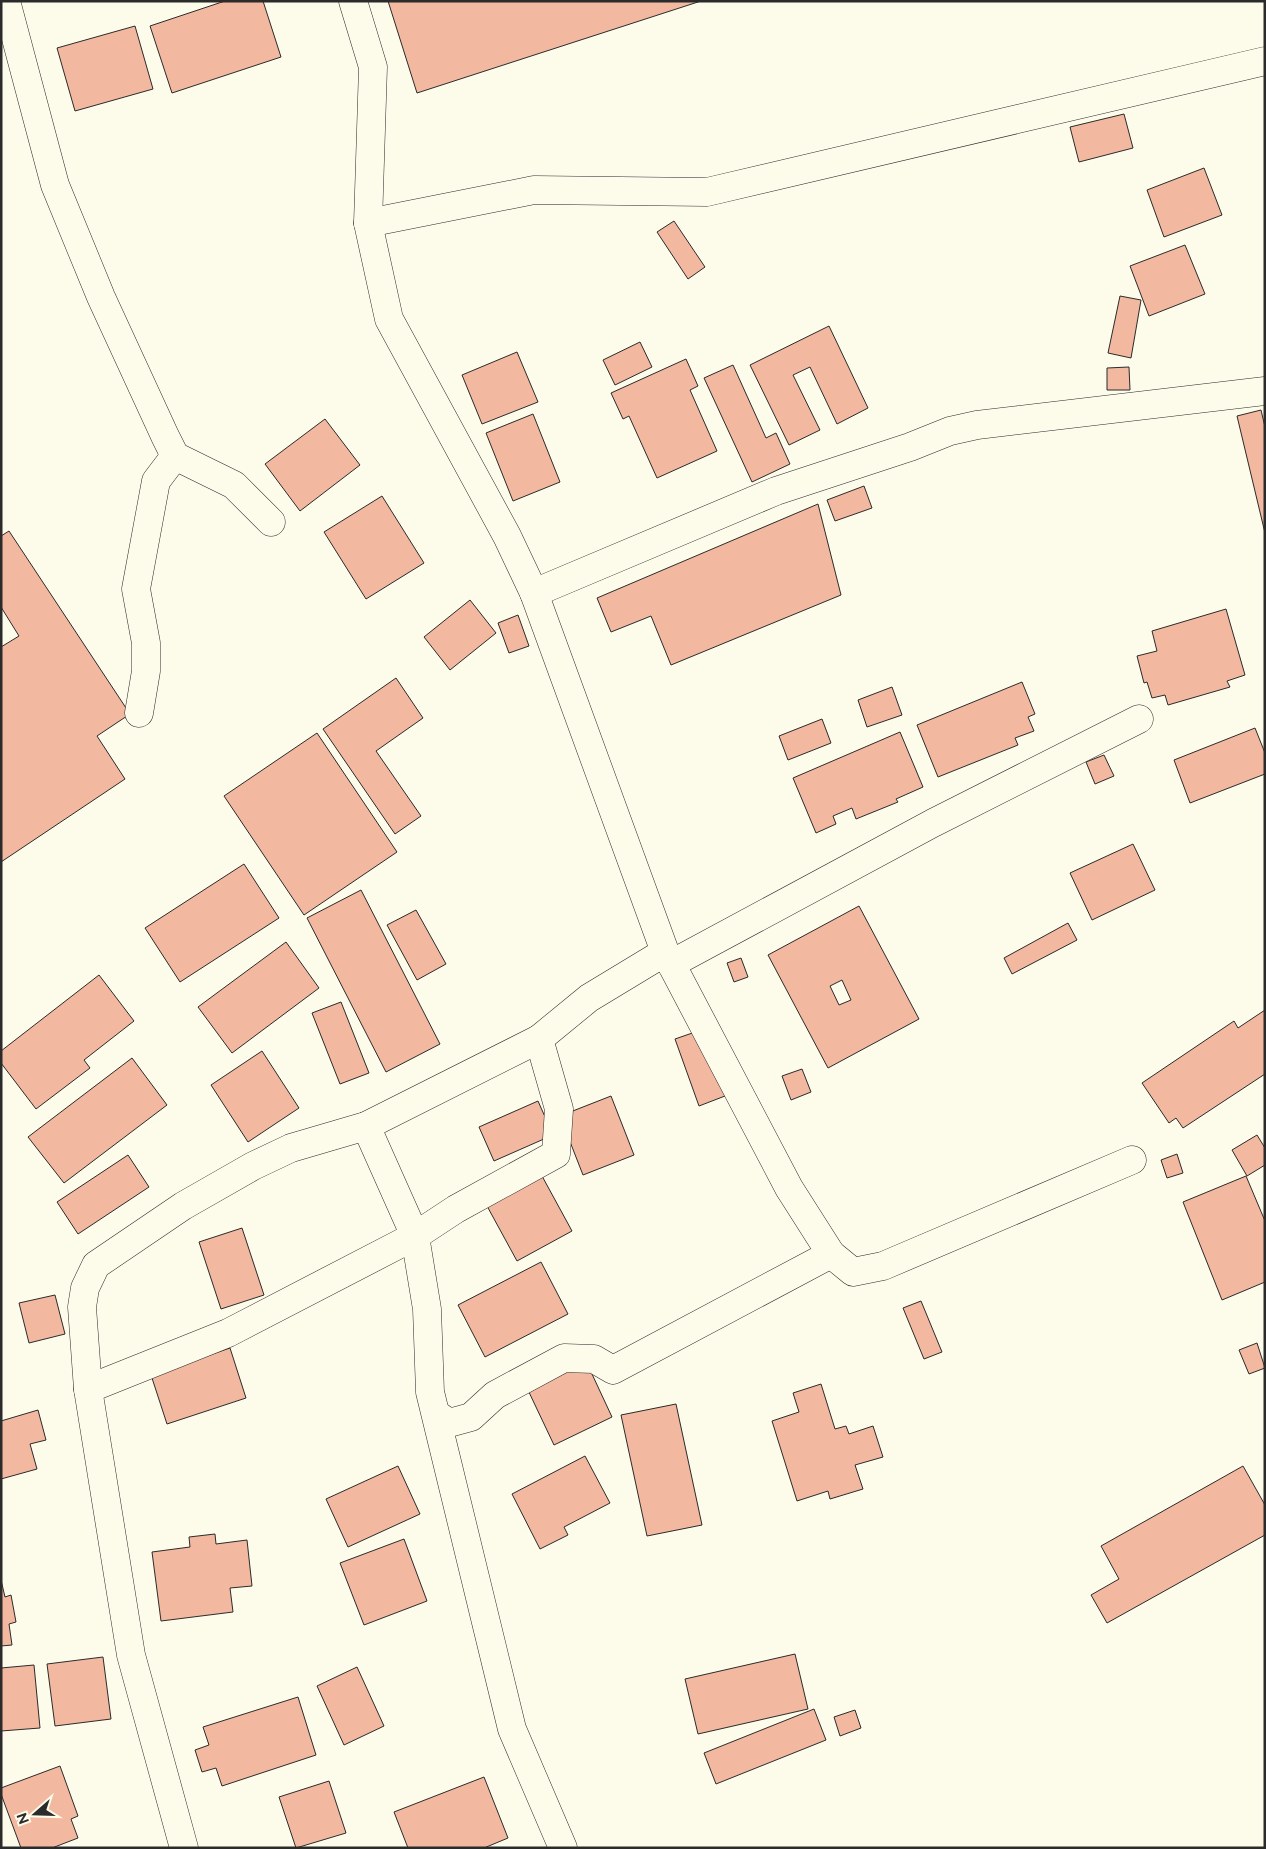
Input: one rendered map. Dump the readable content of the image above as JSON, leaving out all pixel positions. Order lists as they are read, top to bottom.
{
  "north": "left"
}
